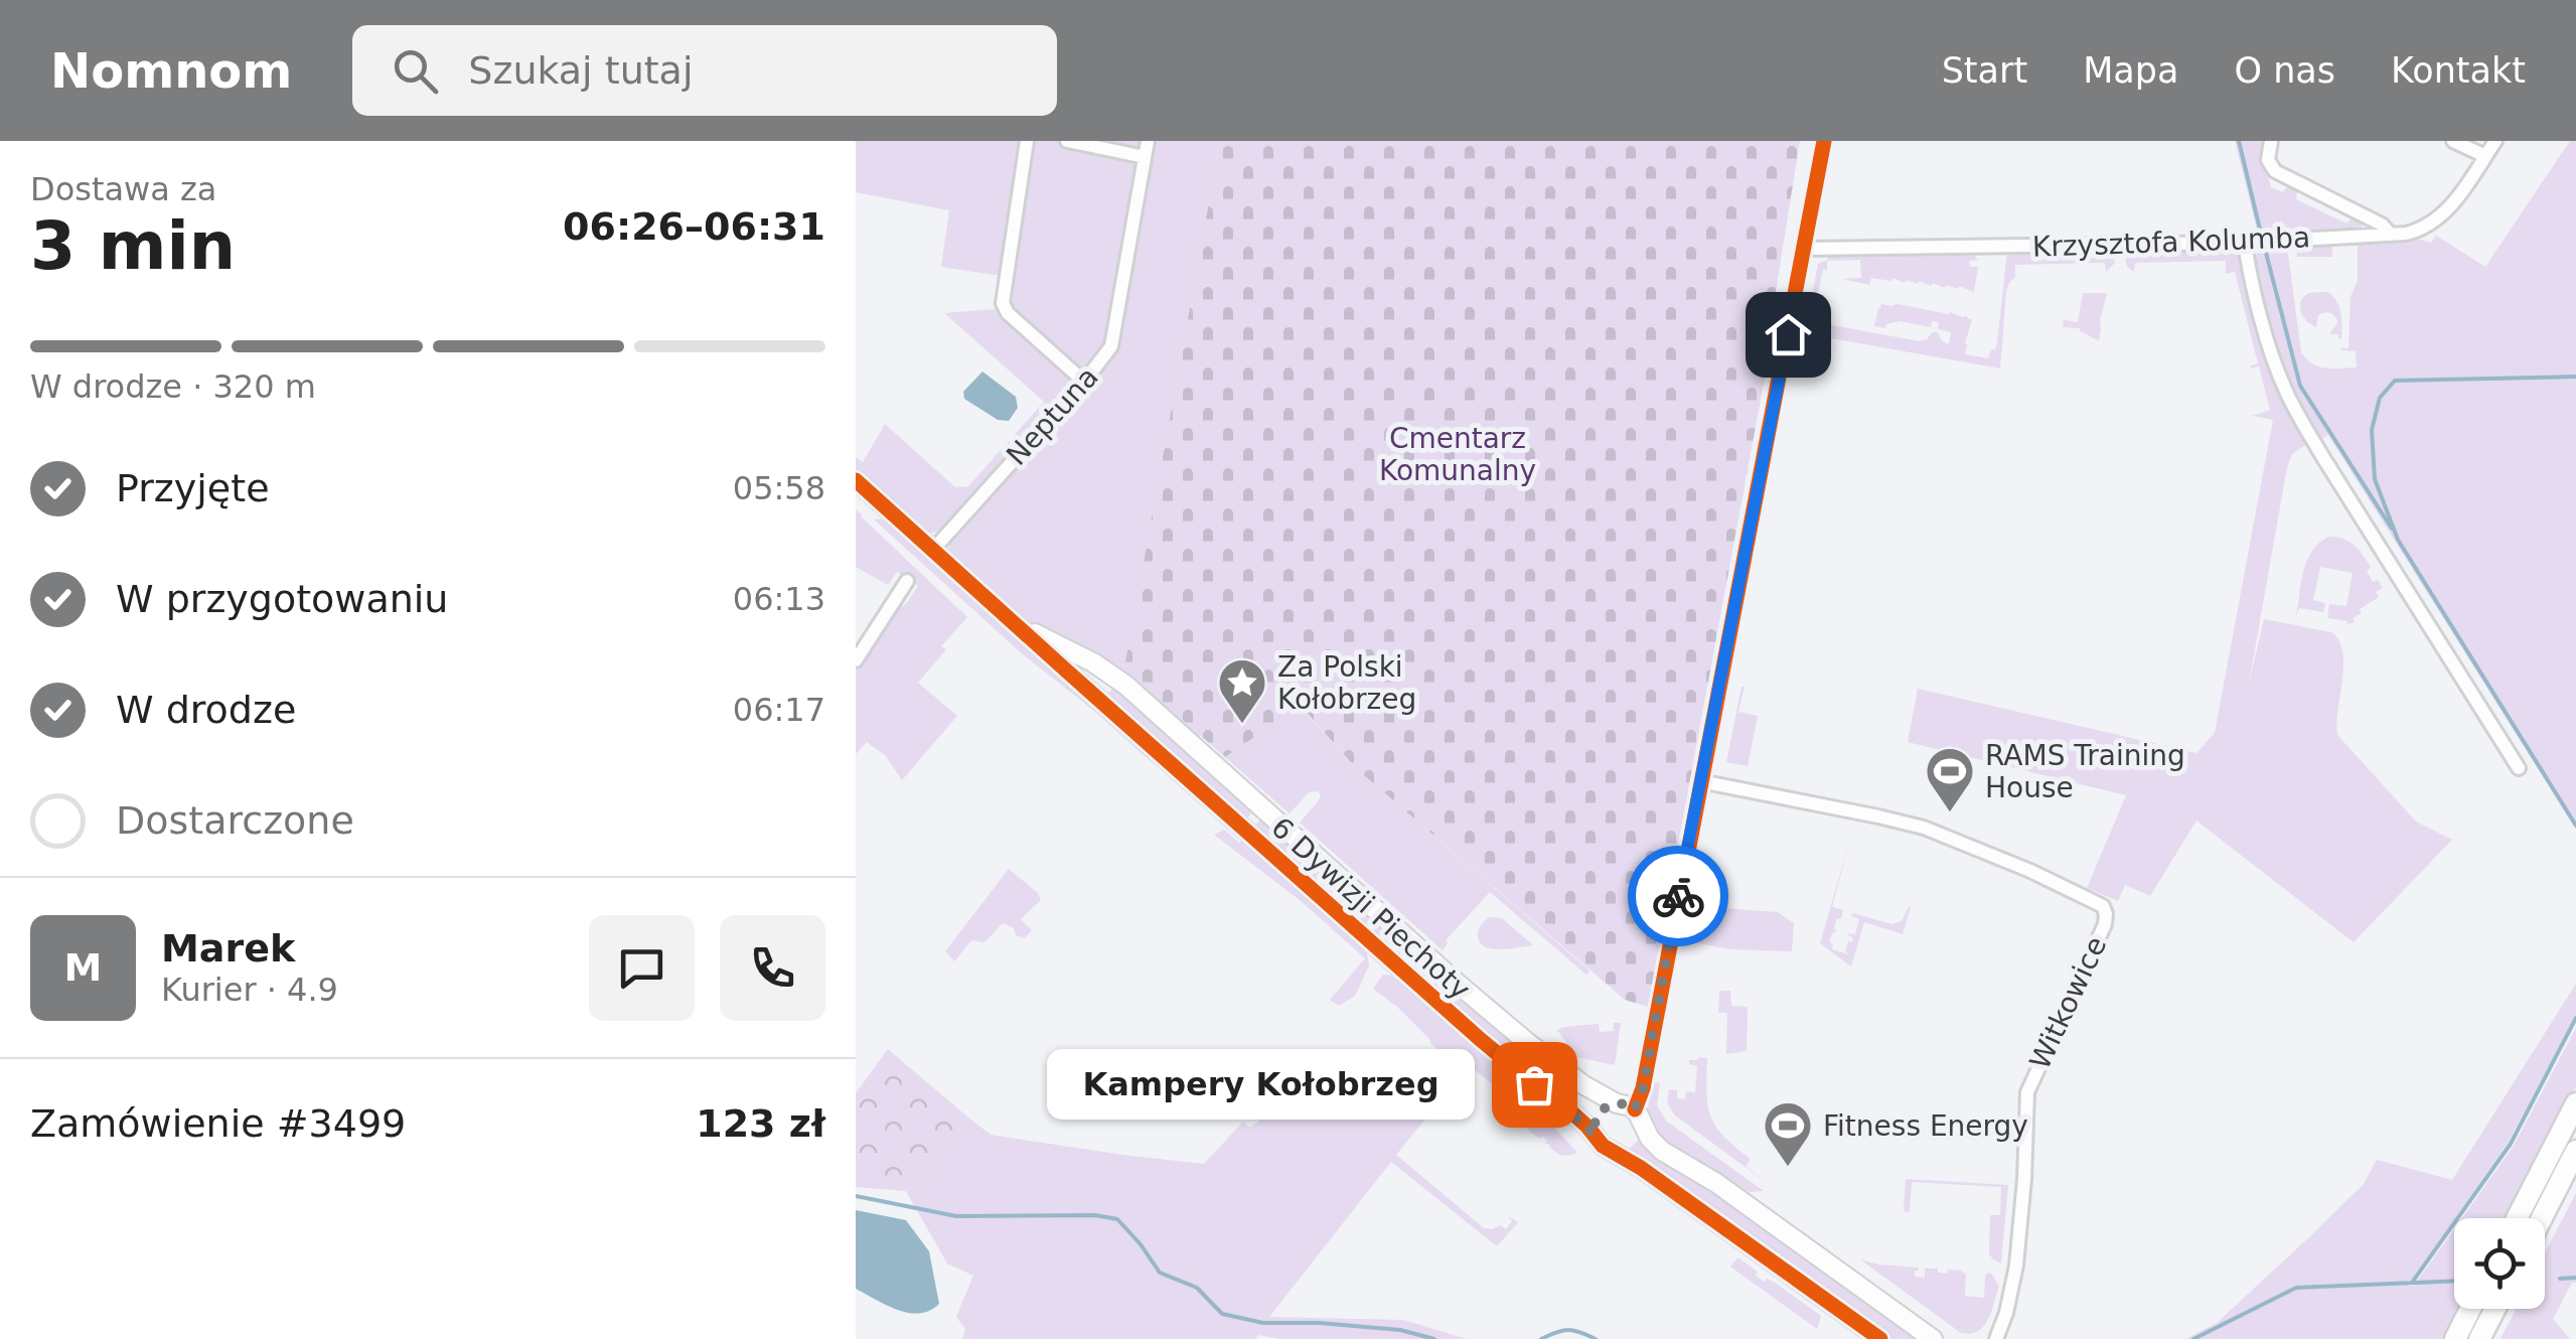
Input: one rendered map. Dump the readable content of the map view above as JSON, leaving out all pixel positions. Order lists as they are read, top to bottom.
{
  "streets": {
    "street": [
      "Krzysztofa Kolumba",
      "Neptuna",
      "6 Dywizji Piechoty",
      "Witkowice"
    ]
  },
  "crossings": [
    ["Neptuna", "6 Dywizji Piechoty"]
  ],
  "parks": ["Cmentarz Komunalny"],
  "places": {
    "place": ["Za Polski Kołobrzeg"],
    "sports": ["RAMS Training House", "Fitness Energy"],
    "other": ["Kampery Kołobrzeg"]
  },
  "page": {
    "header": "Nomnom",
    "search": "Szukaj tutaj",
    "nav": [
      "Start",
      "Mapa",
      "O nas",
      "Kontakt"
    ],
    "heading": ["3 min", "Dostawa za", "06:26–06:31"],
    "panel": [
      "Marek",
      "Kurier · 4.9",
      "Zamówienie #3499",
      "123 zł"
    ],
    "bar": "W drodze · 320 m",
    "list": [
      ["Przyjęte", "05:58"],
      ["W przygotowaniu", "06:13"],
      ["W drodze", "06:17"],
      "Dostarczone"
    ],
    "round": "M",
    "bubble": "Kampery Kołobrzeg"
  }
}
